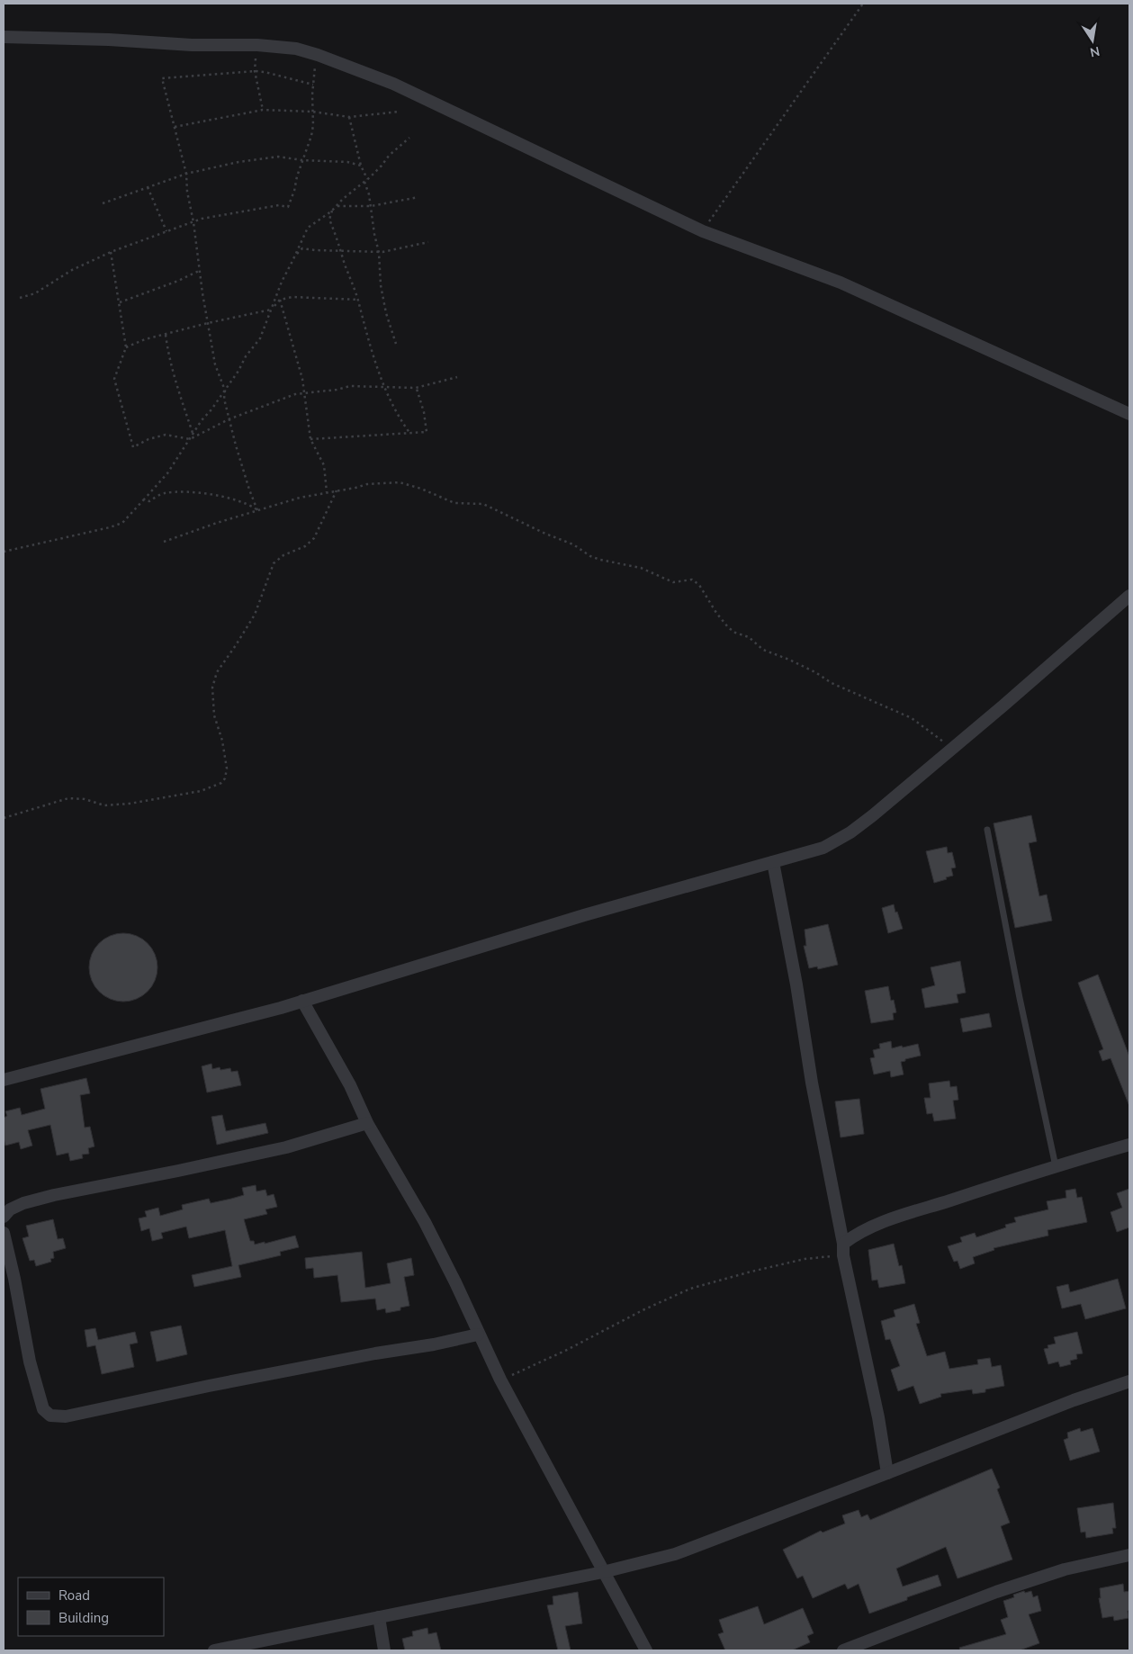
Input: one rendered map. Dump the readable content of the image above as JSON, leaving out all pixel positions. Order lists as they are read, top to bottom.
{
  "legend": ["Road", "Building"],
  "north": "bottom"
}
